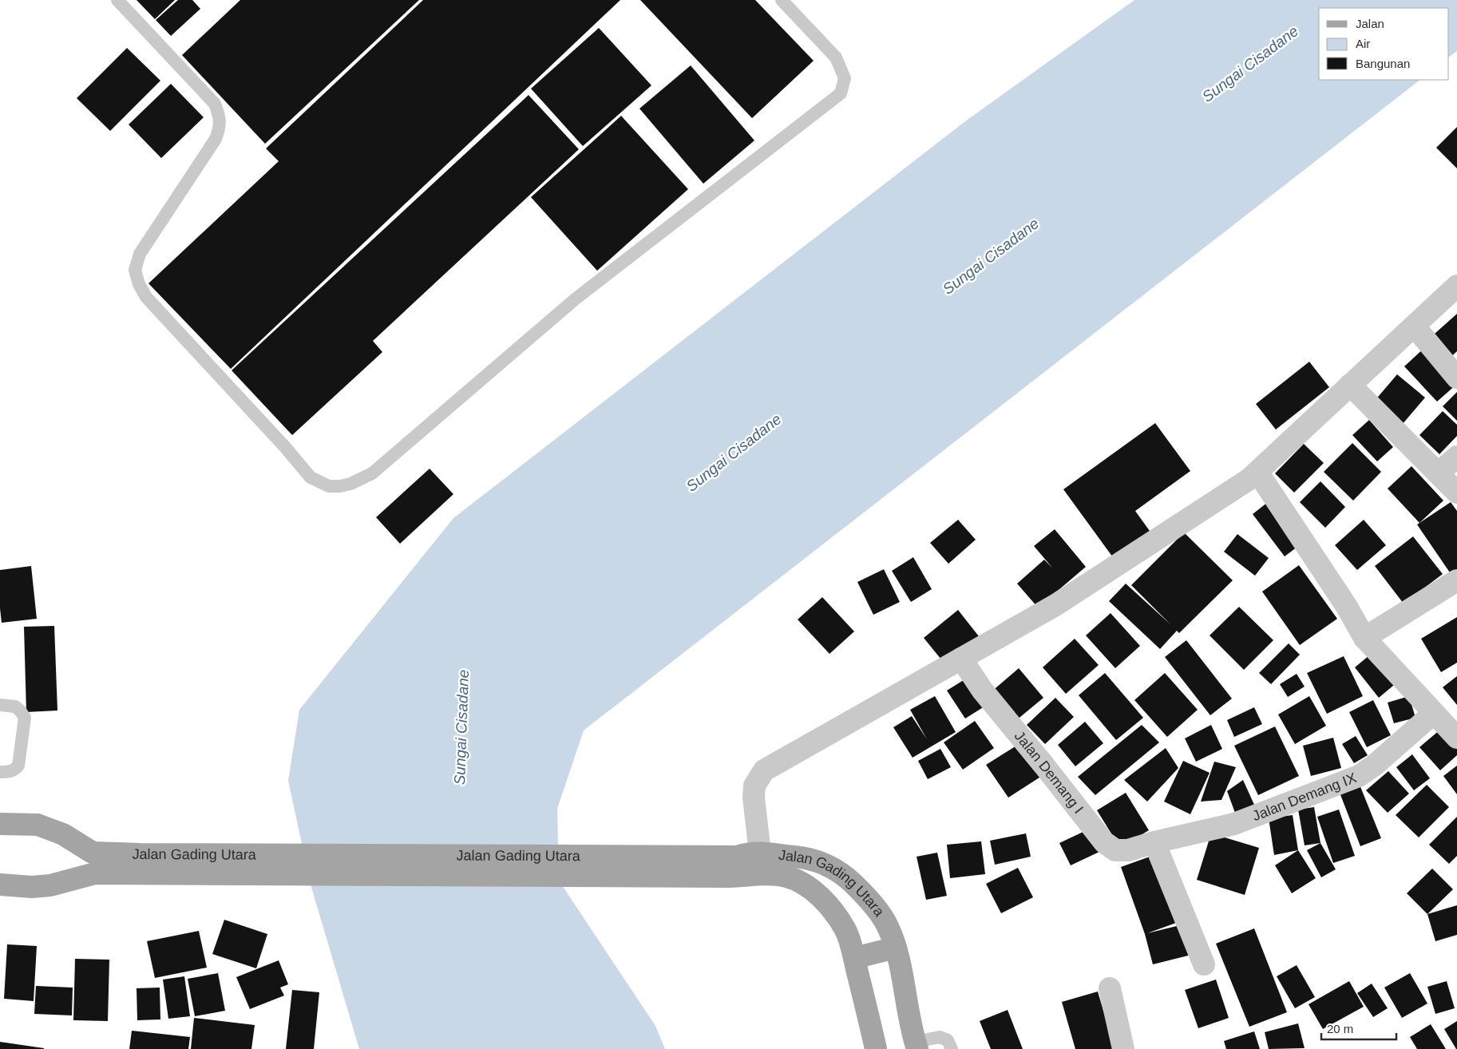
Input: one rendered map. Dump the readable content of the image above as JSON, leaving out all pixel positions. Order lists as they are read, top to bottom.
{
  "streets": {
    "main road": ["Jalan Gading Utara"],
    "street": ["Jalan Demang I", "Jalan Demang IX"]
  },
  "crossings": [
    ["Jalan Demang I", "Jalan Demang IX"]
  ],
  "water": ["Sungai Cisadane"],
  "legend": ["Jalan", "Air", "Bangunan"],
  "scale_bar": "20 m"
}
